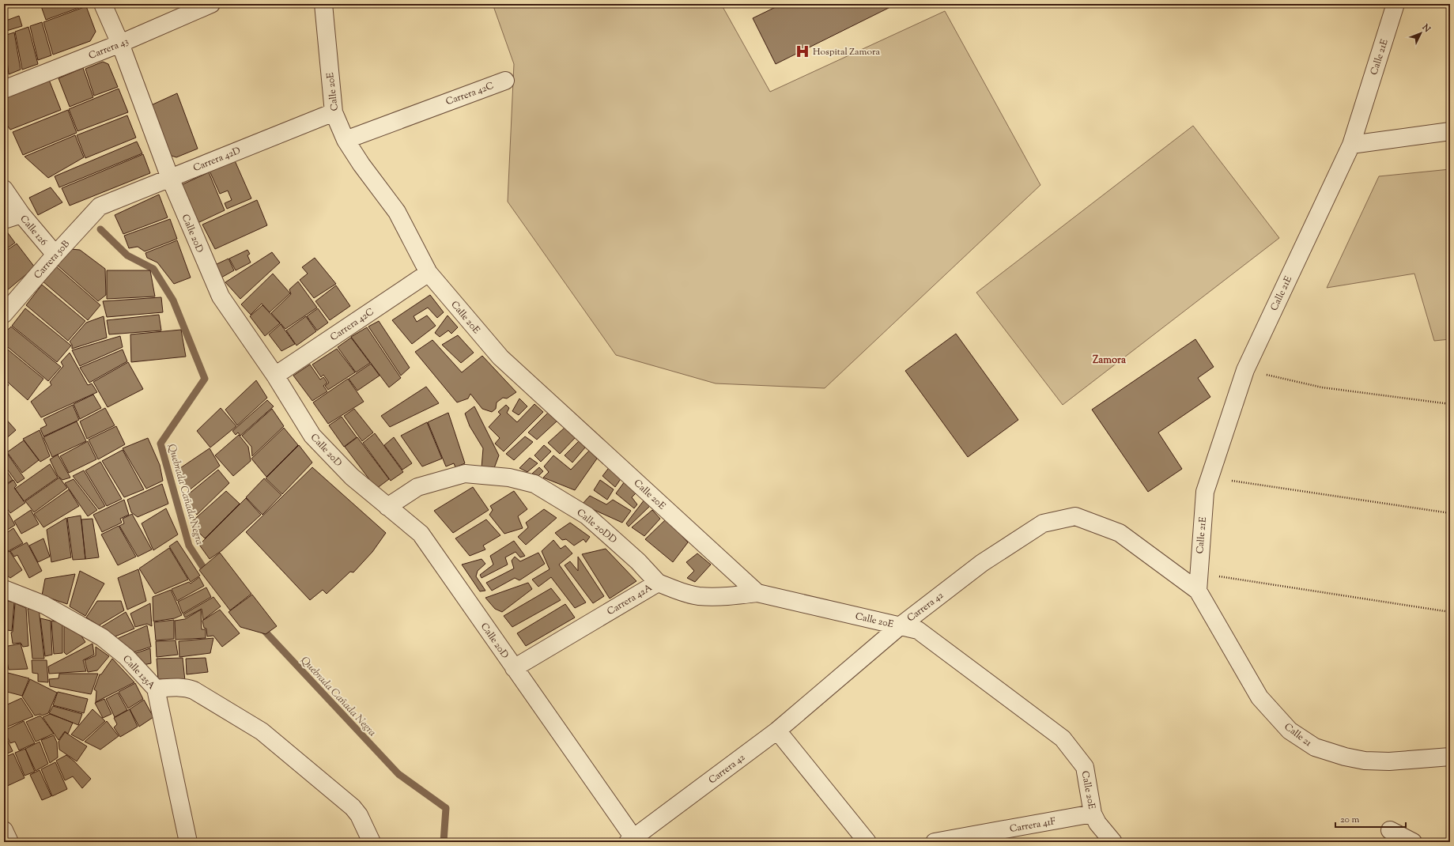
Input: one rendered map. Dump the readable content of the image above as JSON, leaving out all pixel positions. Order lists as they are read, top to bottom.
{
  "streets": {
    "street": [
      "Carrera 43",
      "Calle 21E",
      "Calle 20E",
      "Carrera 42C",
      "Carrera 42D",
      "Calle 126",
      "Calle 20D",
      "Carrera 50B",
      "Calle 20DD",
      "Carrera 42A",
      "Carrera 42",
      "Calle 125A",
      "Calle 21",
      "Carrera 41F"
    ]
  },
  "crossings": [
    ["Carrera 43", "Calle 20D"],
    ["Calle 21E", "Carrera 42"],
    ["Calle 21E", "Calle 21"],
    ["Calle 20E", "Carrera 42C"],
    ["Calle 20E", "Carrera 42D"],
    ["Calle 20E", "Carrera 42A"],
    ["Calle 20E", "Carrera 42"],
    ["Calle 20E", "Carrera 41F"],
    ["Carrera 42C", "Calle 20D"],
    ["Carrera 42D", "Calle 20D"],
    ["Carrera 42D", "Carrera 50B"],
    ["Calle 126", "Carrera 50B"],
    ["Calle 20D", "Calle 20DD"],
    ["Calle 20D", "Carrera 42A"],
    ["Calle 20D", "Carrera 42"],
    ["Calle 20DD", "Carrera 42A"],
    ["Carrera 42", "Calle 21"]
  ],
  "districts": ["Zamora"],
  "water": ["Quebrada Cañada Negra"],
  "places": {
    "hospital": ["Hospital Zamora"]
  },
  "scale_bar": "20 m",
  "north": "top right"
}
